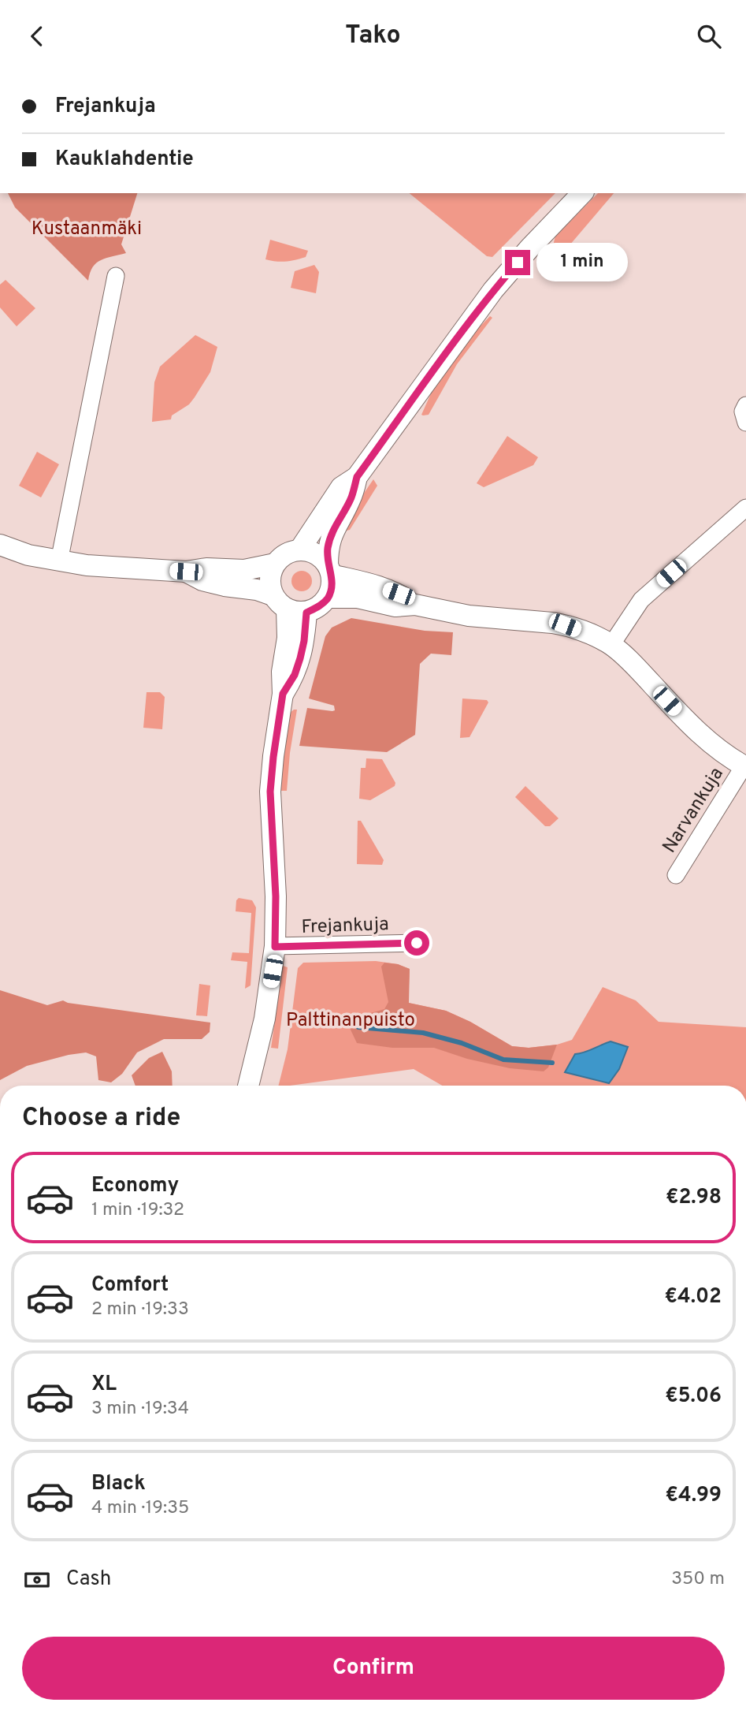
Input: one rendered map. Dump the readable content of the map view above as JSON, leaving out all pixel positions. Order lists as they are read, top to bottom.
{
  "streets": {
    "street": ["Narvankuja", "Frejankuja"]
  },
  "parks": ["Kustaanmäki", "Palttinanpuisto"],
  "page": {
    "header": "Tako",
    "banner": ["Frejankuja", "Kauklahdentie"],
    "bubble": "1 min",
    "heading": "Choose a ride",
    "list": [
      {
        "name": "Economy",
        "note": "1 min · 19:32",
        "value": "€2.98"
      },
      {
        "name": "Comfort",
        "note": "2 min · 19:33",
        "value": "€4.02"
      },
      {
        "name": "XL",
        "note": "3 min · 19:34",
        "value": "€5.06"
      },
      {
        "name": "Black",
        "note": "4 min · 19:35",
        "value": "€4.99"
      }
    ],
    "pay": ["Cash", "350 m"],
    "buttons": "Confirm"
  }
}
